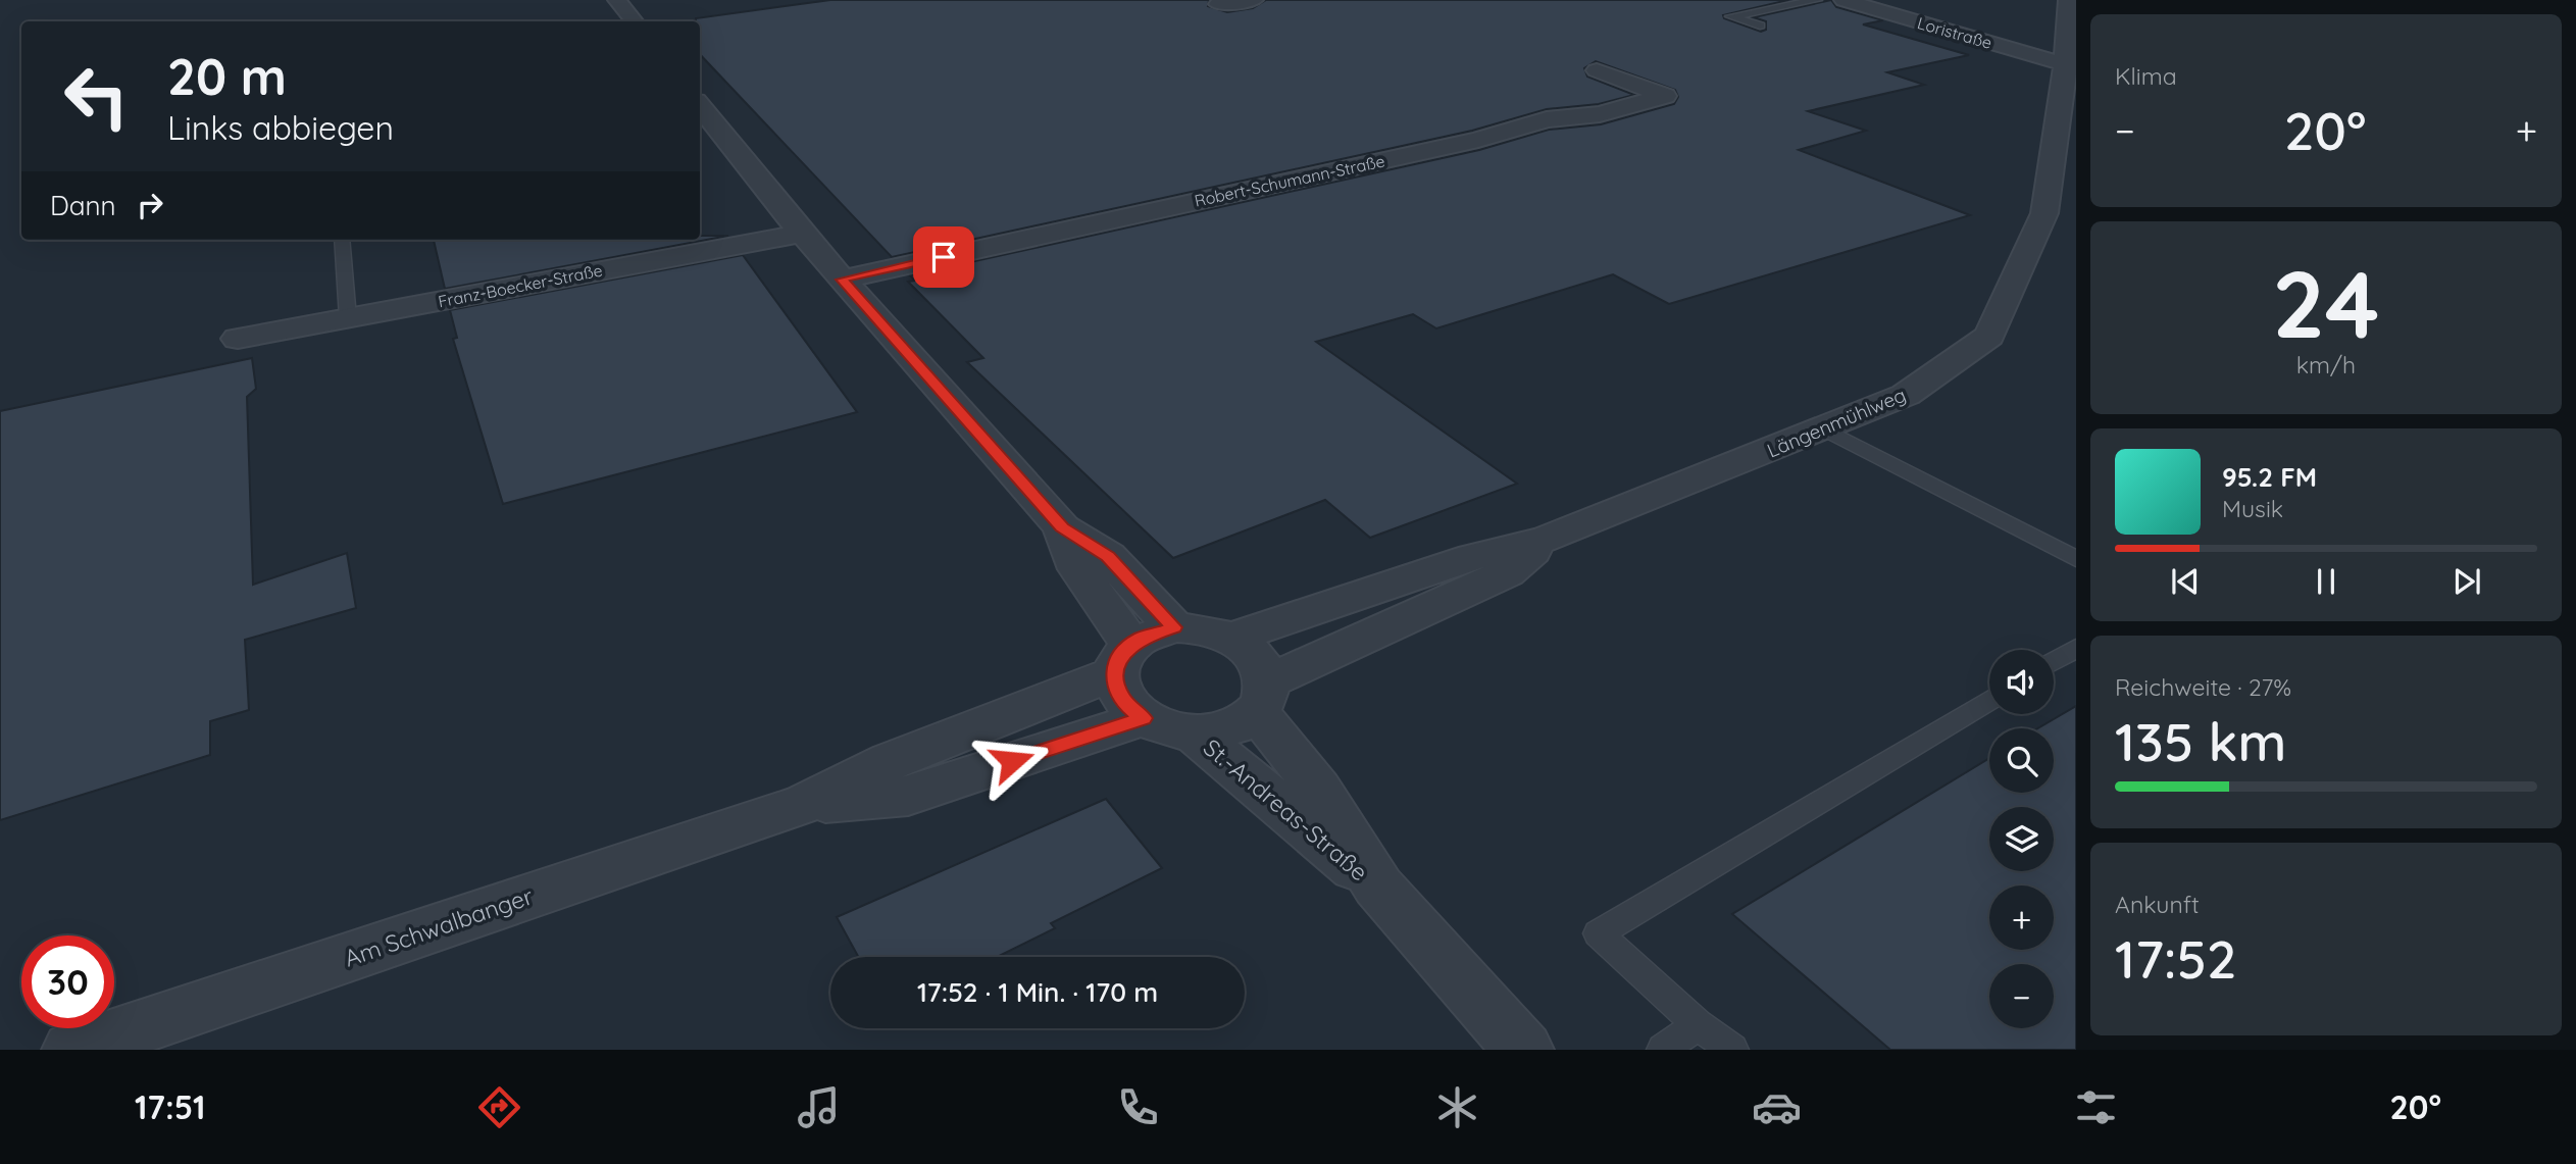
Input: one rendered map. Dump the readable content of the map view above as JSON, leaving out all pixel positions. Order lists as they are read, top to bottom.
{
  "streets": {
    "street": [
      "Loristraße",
      "Robert-Schumann-Straße",
      "Franz-Boecker-Straße",
      "Längenmühlweg",
      "St.-Andreas-Straße",
      "Am Schwalbanger"
    ]
  },
  "crossings": [
    ["Loristraße", "Längenmühlweg"],
    ["Längenmühlweg", "St.-Andreas-Straße"],
    ["Längenmühlweg", "Am Schwalbanger"],
    ["St.-Andreas-Straße", "Am Schwalbanger"]
  ],
  "page": {
    "tile": [
      "Klima",
      ["24", "km/h"],
      ["Reichweite · 27%", "135 km"],
      ["Ankunft", "17:52"]
    ],
    "turn": ["20 m", "Links abbiegen"],
    "heat": ["−", "20°", "+"],
    "then": "Dann",
    "song": ["95.2 FM", "Musik"],
    "map_buttons": ["+", "−"],
    "limit": "30",
    "trip": "17:52 · 1 Min. · 170 m",
    "tabs": ["17:51", "20°"]
  }
}
